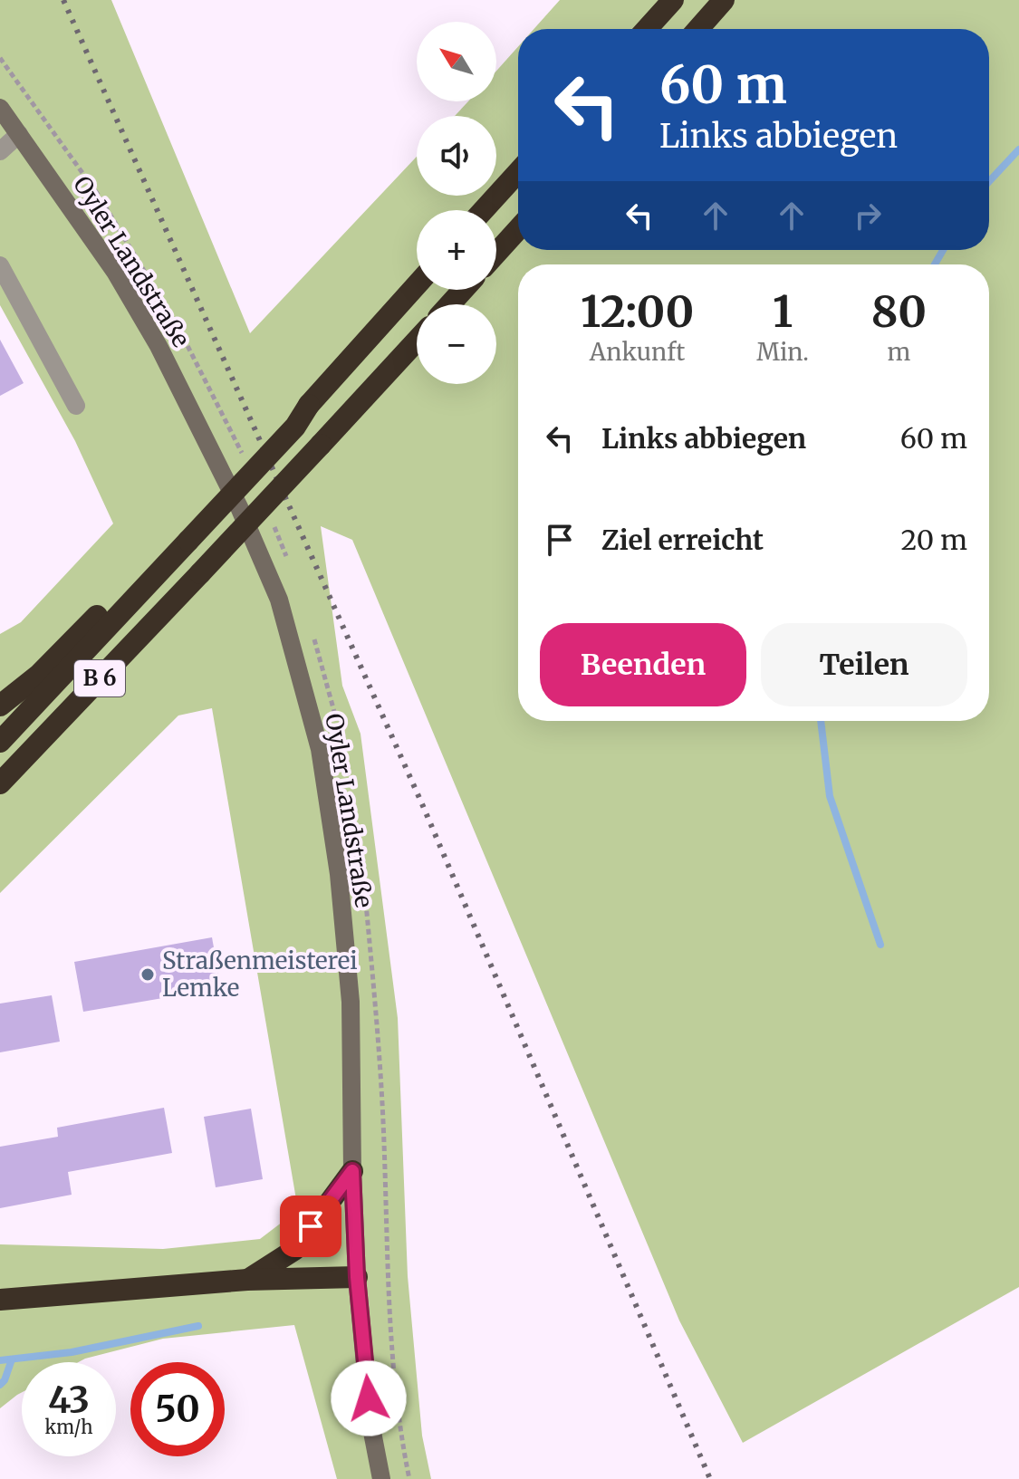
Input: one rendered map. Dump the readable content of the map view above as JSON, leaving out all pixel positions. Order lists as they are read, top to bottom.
{
  "streets": {
    "highway": ["B 6"],
    "main road": ["Oyler Landstraße"]
  },
  "places": ["Straßenmeisterei Lemke"],
  "north": "top left",
  "page": {
    "map_buttons": ["+", "−"],
    "turn": ["60 m", "Links abbiegen"],
    "eta": [
      "12:00",
      "Ankunft",
      "1",
      "Min.",
      "80",
      "m"
    ],
    "list": [
      {
        "name": "Links abbiegen",
        "value": "60 m"
      },
      {
        "name": "Ziel erreicht",
        "value": "20 m"
      }
    ],
    "buttons": ["Beenden", "Teilen"],
    "speed": "43 km/h",
    "limit": "50"
  }
}
